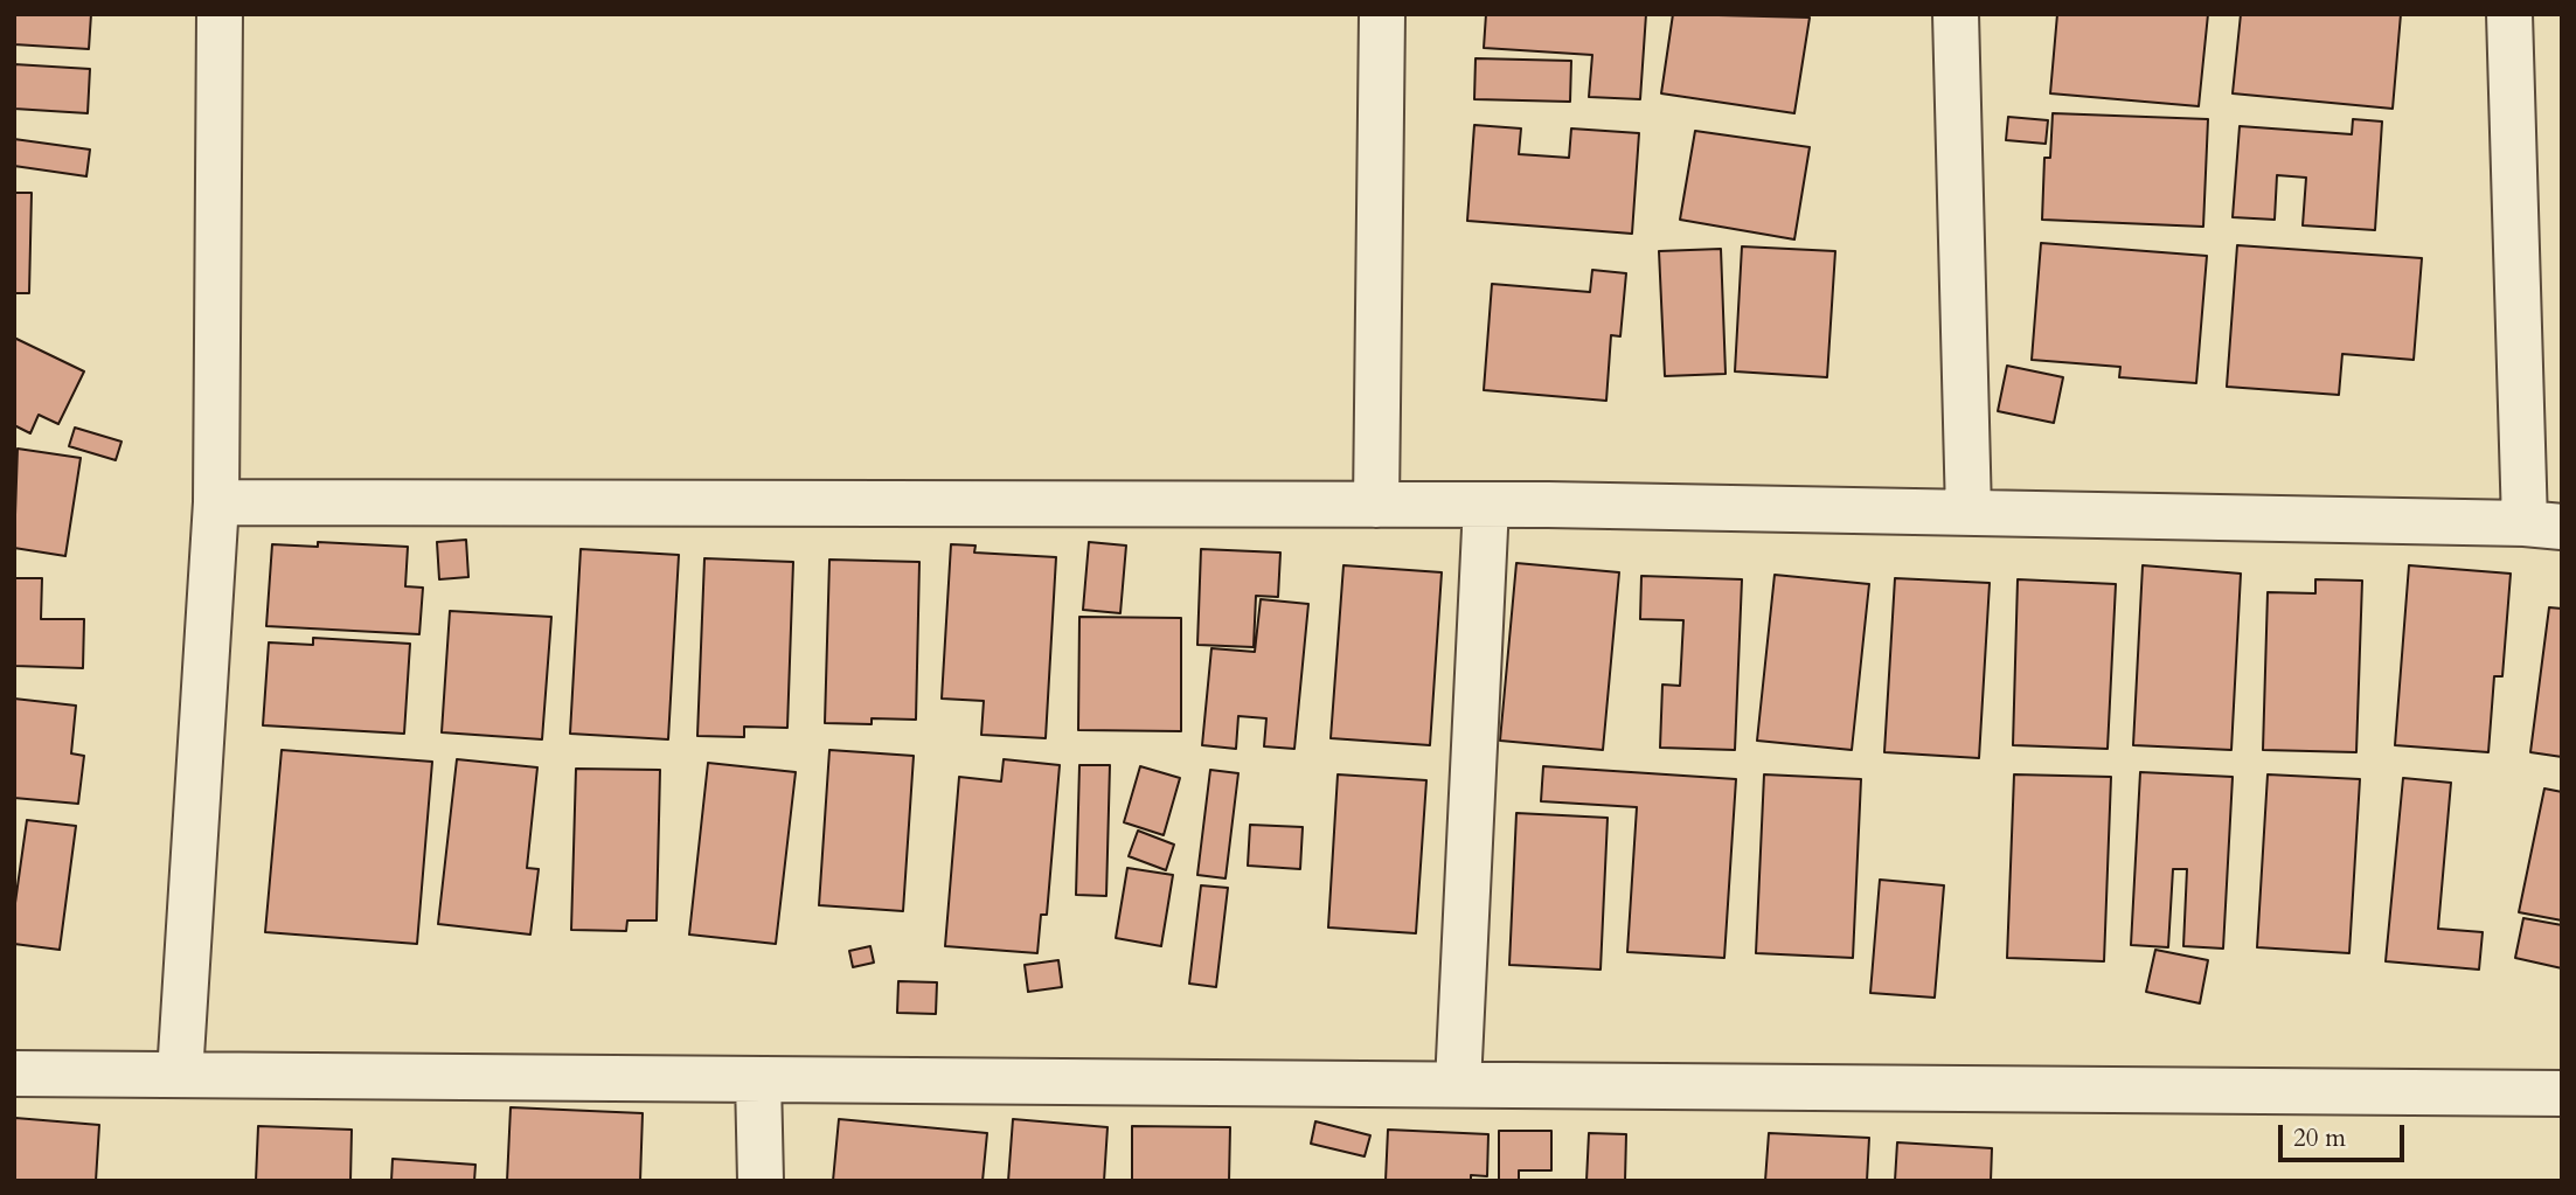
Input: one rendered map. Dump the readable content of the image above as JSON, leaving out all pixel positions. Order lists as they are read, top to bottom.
{
  "scale_bar": "20 m"
}
